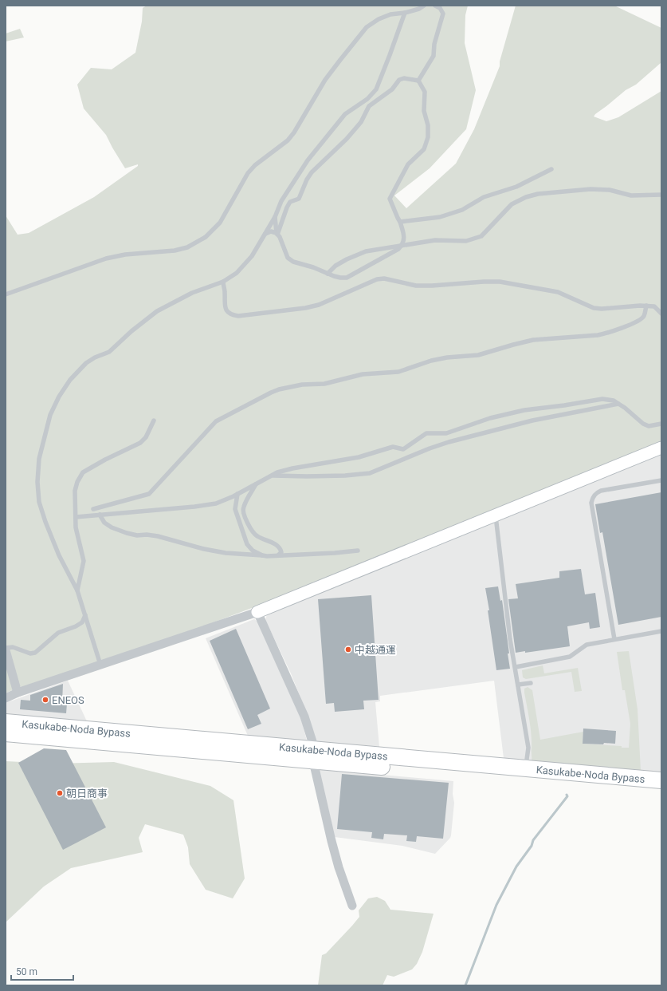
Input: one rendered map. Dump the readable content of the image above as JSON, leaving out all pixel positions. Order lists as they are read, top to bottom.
{
  "streets": {
    "highway": ["Kasukabe-Noda Bypass"]
  },
  "places": ["中越通運", "ENEOS", "朝日商事"],
  "scale_bar": "50 m"
}
